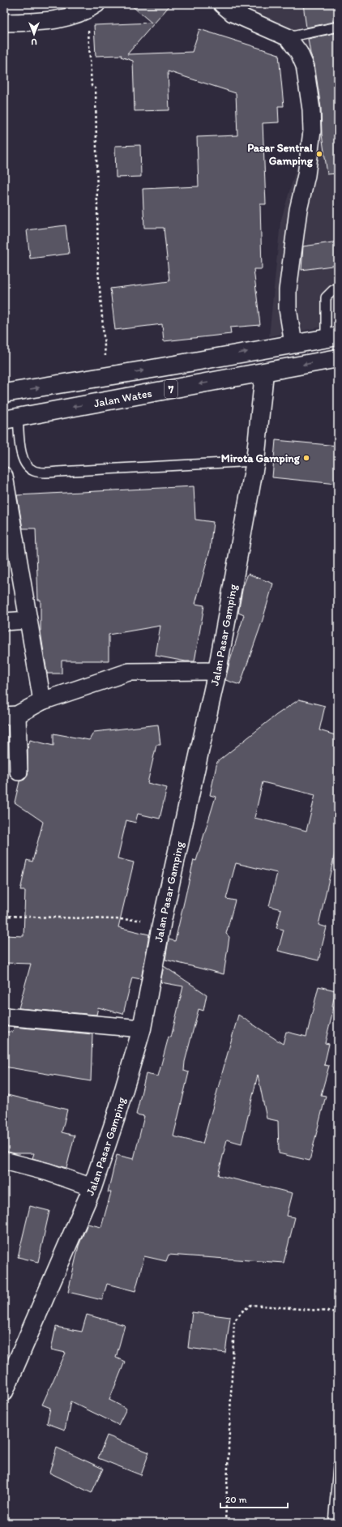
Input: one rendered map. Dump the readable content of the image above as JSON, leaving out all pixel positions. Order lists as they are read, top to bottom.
{
  "streets": {
    "main road": ["7", "Jalan Wates", "Jalan Pasar Gamping"]
  },
  "crossings": [
    ["Jalan Wates", "Jalan Pasar Gamping"]
  ],
  "places": ["Pasar Sentral Gamping", "Mirota Gamping"],
  "scale_bar": "20 m",
  "north": "bottom"
}
